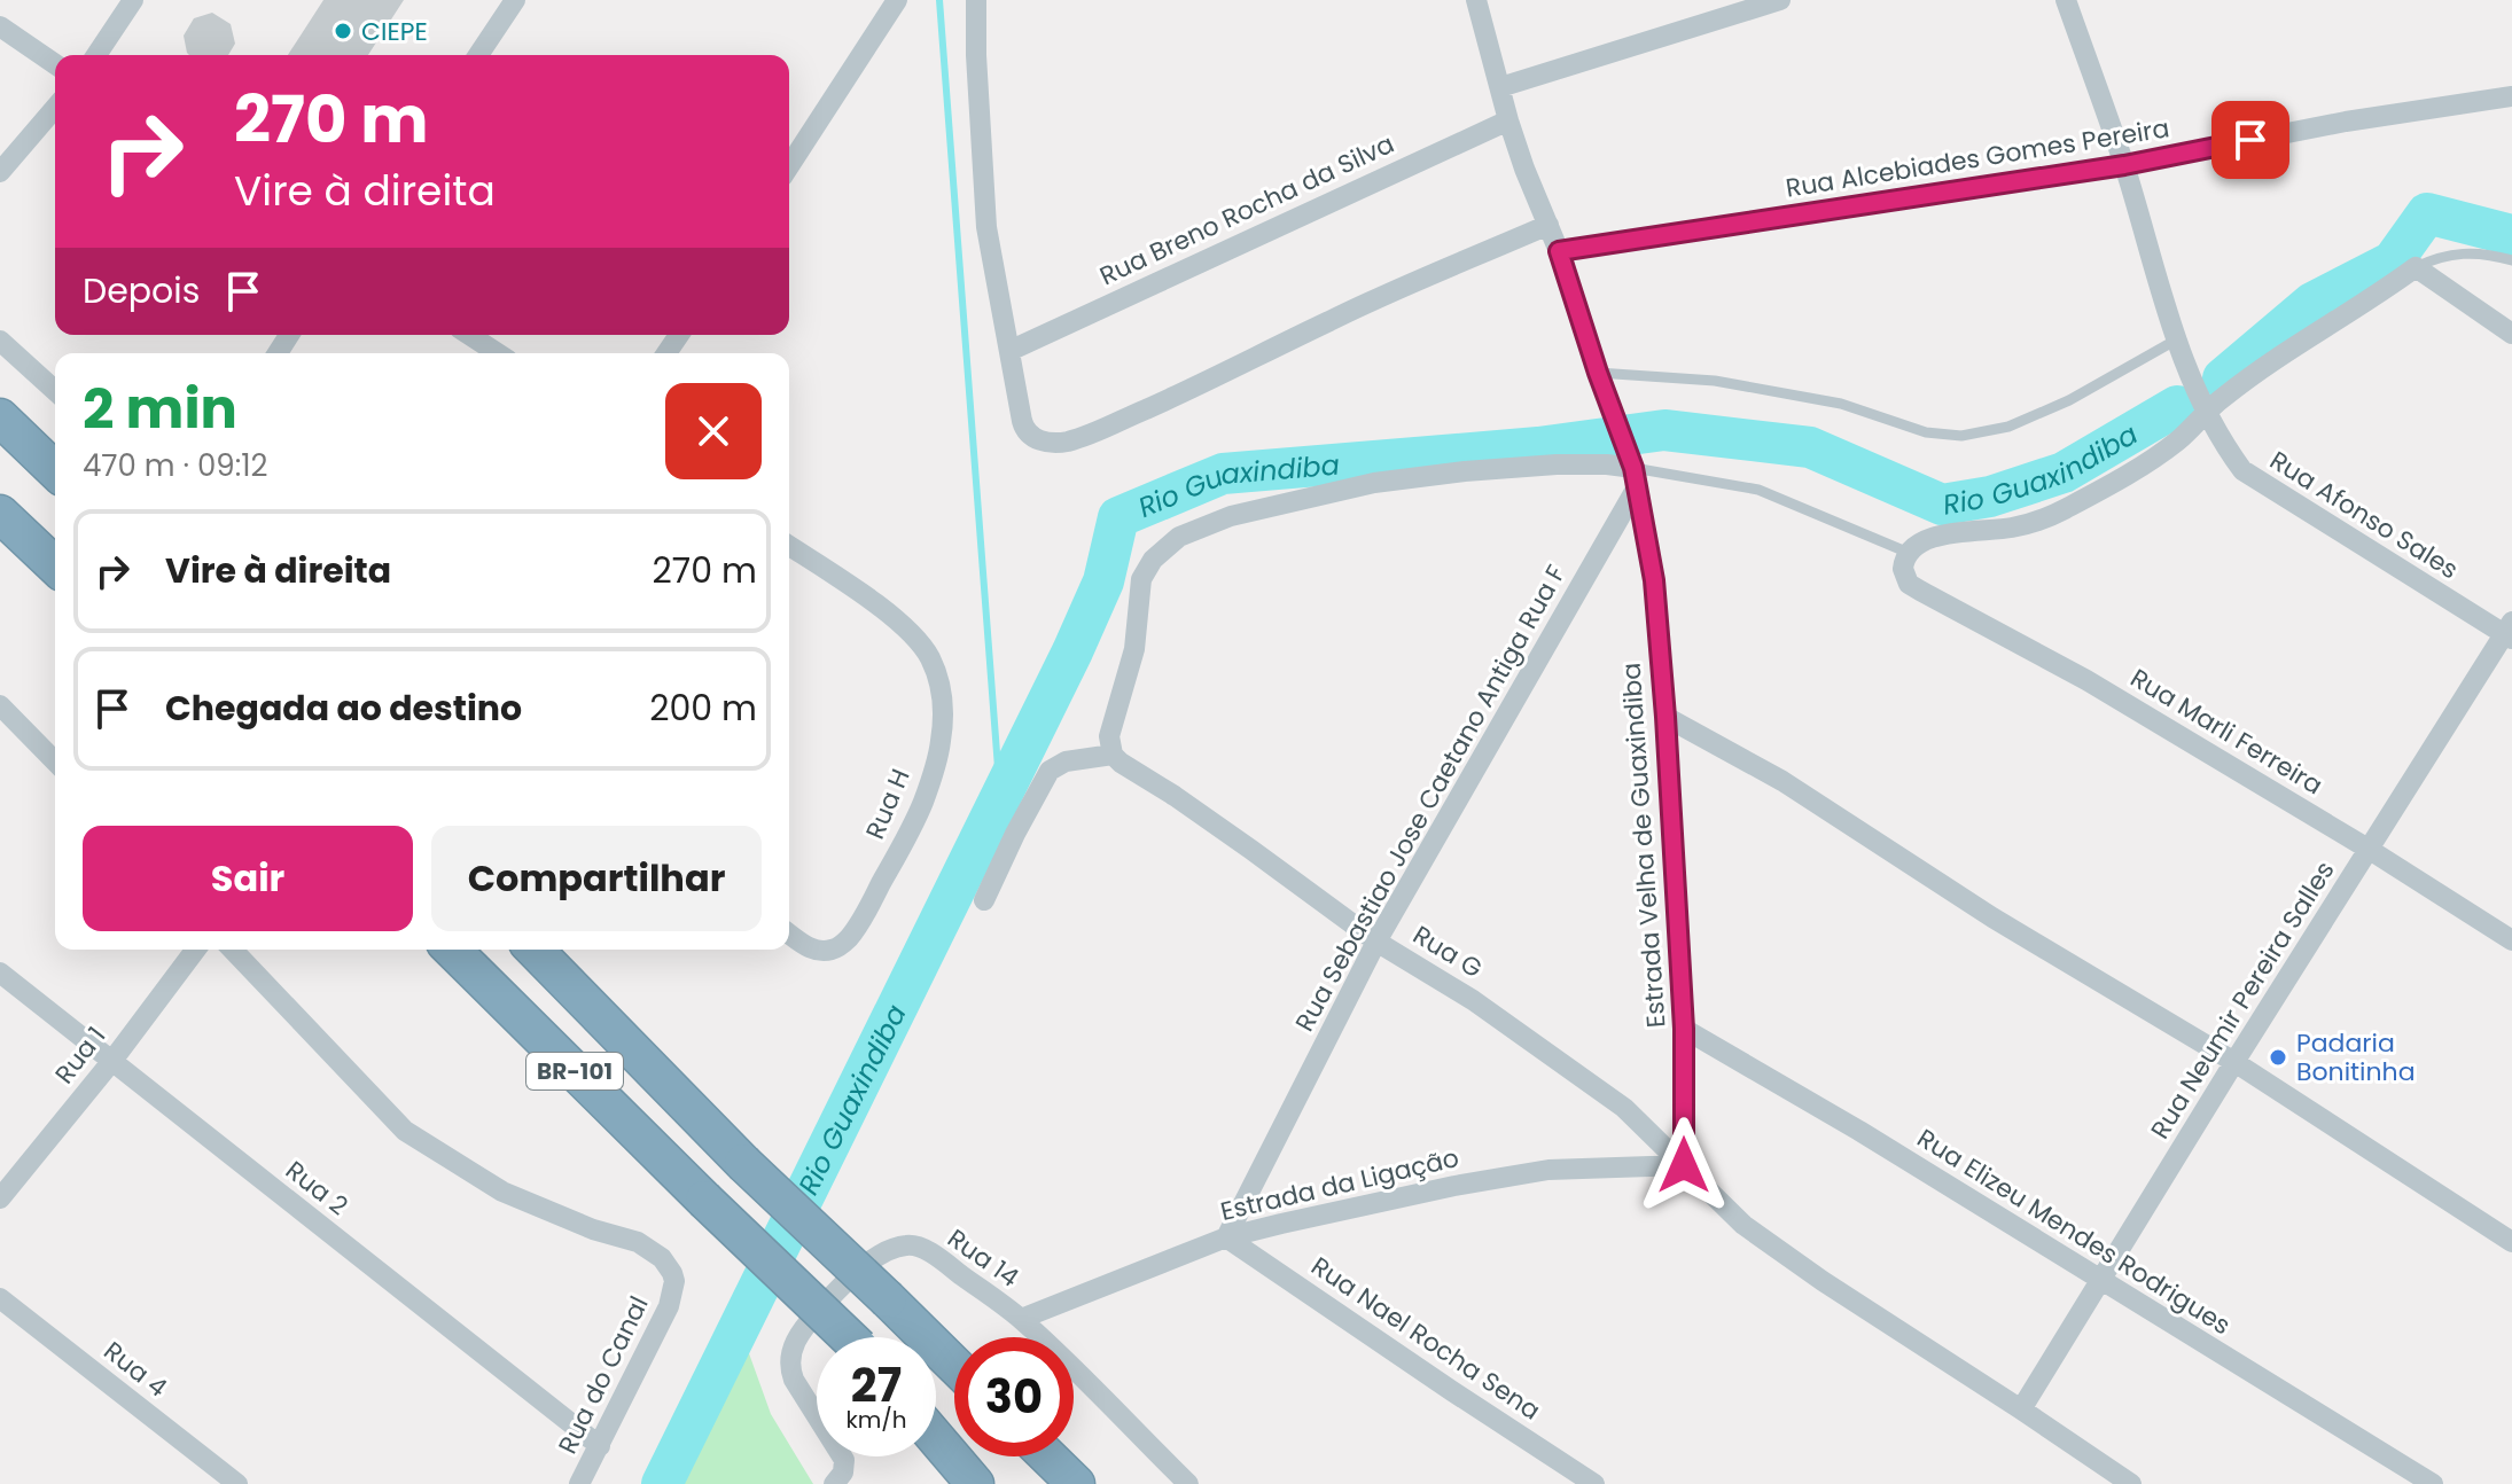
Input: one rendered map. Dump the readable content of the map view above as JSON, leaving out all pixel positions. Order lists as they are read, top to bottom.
{
  "streets": {
    "highway": ["BR-101"],
    "street": [
      "Rua Alcebiades Gomes Pereira",
      "Rua Breno Rocha da Silva",
      "Rua Afonso Sales",
      "Rua Marli Ferreira",
      "Rua Sebastiao Jose Caetano Antiga Rua F",
      "Rua H",
      "Estrada Velha de Guaxindiba",
      "Rua G",
      "Rua Neumir Pereira Salles",
      "Rua 1",
      "Estrada da Ligação",
      "Rua 2",
      "Rua Elizeu Mendes Rodrigues",
      "Rua 14",
      "Rua Nael Rocha Sena",
      "Rua 4",
      "Rua do Canal"
    ]
  },
  "crossings": [
    ["Rua Alcebiades Gomes Pereira", "Rua Afonso Sales"],
    ["Rua Alcebiades Gomes Pereira", "Estrada Velha de Guaxindiba"],
    ["Rua Breno Rocha da Silva", "Estrada Velha de Guaxindiba"],
    ["Rua Afonso Sales", "Rua Neumir Pereira Salles"],
    ["Rua Marli Ferreira", "Rua Neumir Pereira Salles"],
    ["Rua Sebastiao Jose Caetano Antiga Rua F", "Estrada Velha de Guaxindiba"],
    ["Rua Sebastiao Jose Caetano Antiga Rua F", "Rua G"],
    ["Rua Sebastiao Jose Caetano Antiga Rua F", "Estrada da Ligação"],
    ["Rua Sebastiao Jose Caetano Antiga Rua F", "Rua Nael Rocha Sena"],
    ["Estrada Velha de Guaxindiba", "Rua G"],
    ["Estrada Velha de Guaxindiba", "Estrada da Ligação"],
    ["Estrada Velha de Guaxindiba", "Rua Elizeu Mendes Rodrigues"],
    ["Rua G", "Estrada da Ligação"],
    ["Rua Neumir Pereira Salles", "Rua Elizeu Mendes Rodrigues"],
    ["Rua 1", "Rua 2"],
    ["Estrada da Ligação", "Rua 14"],
    ["Estrada da Ligação", "Rua Nael Rocha Sena"],
    ["Rua 2", "Rua do Canal"]
  ],
  "water": ["Rio Guaxindiba"],
  "places": ["CIEPE", "Padaria Bonitinha"],
  "page": {
    "turn": ["270 m", "Vire à direita"],
    "then": "Depois",
    "heading": ["2 min", "470 m · 09:12"],
    "list": [
      {
        "name": "Vire à direita",
        "value": "270 m"
      },
      {
        "name": "Chegada ao destino",
        "value": "200 m"
      }
    ],
    "buttons": ["Sair", "Compartilhar"],
    "speed": "27 km/h",
    "limit": "30"
  }
}
